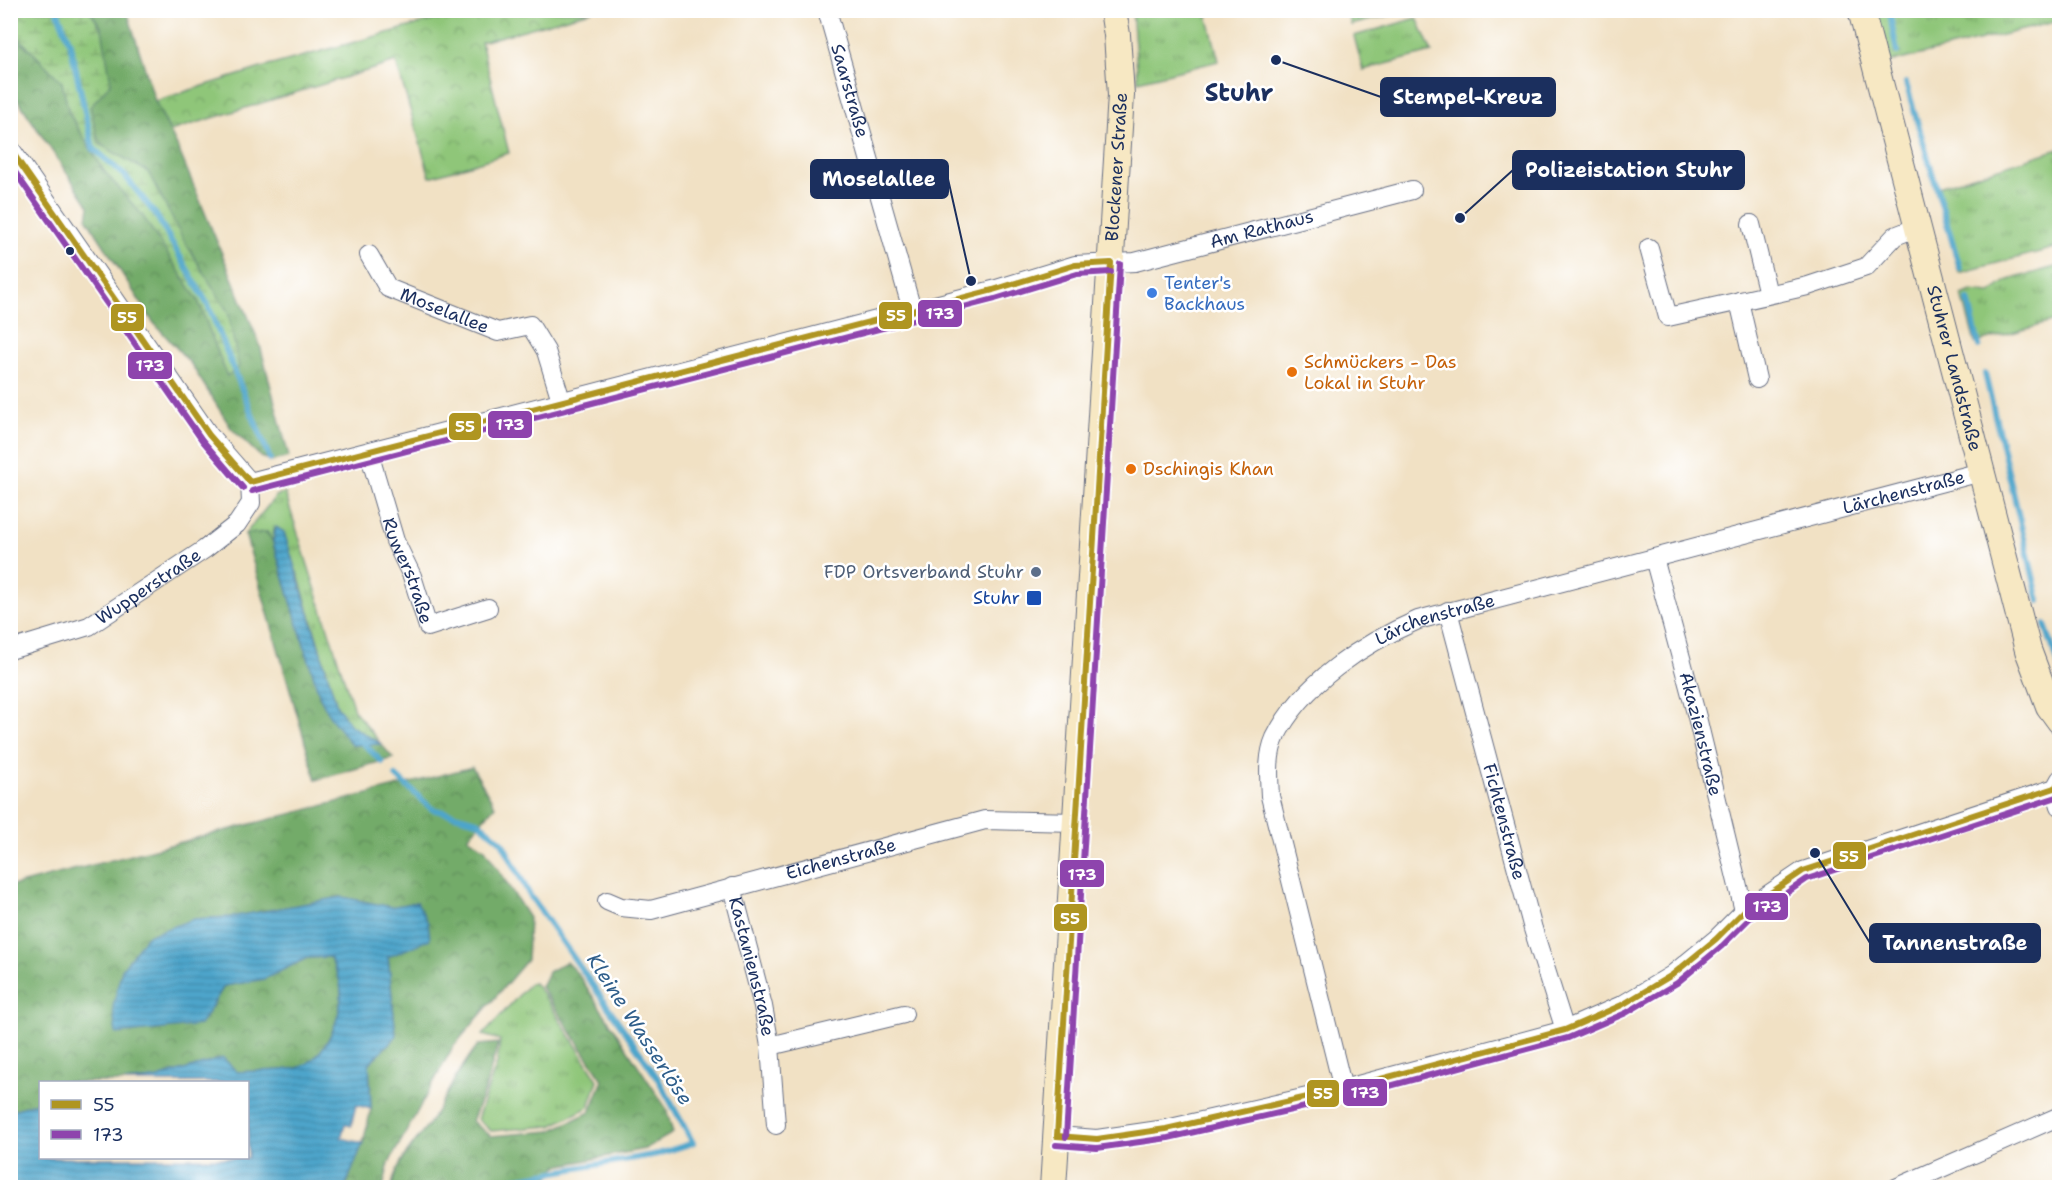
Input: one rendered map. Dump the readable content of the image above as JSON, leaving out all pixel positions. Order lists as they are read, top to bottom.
{
  "streets": {
    "street": [
      "Saarstraße",
      "Blockener Straße",
      "Am Rathaus",
      "Moselallee",
      "Stuhrer Landstraße",
      "Lärchenstraße",
      "Ruwerstraße",
      "Wupperstraße",
      "Akazienstraße",
      "Fichtenstraße",
      "Eichenstraße",
      "Kastanienstraße"
    ]
  },
  "crossings": [
    ["Blockener Straße", "Am Rathaus"],
    ["Blockener Straße", "Eichenstraße"],
    ["Stuhrer Landstraße", "Lärchenstraße"],
    ["Lärchenstraße", "Akazienstraße"],
    ["Lärchenstraße", "Fichtenstraße"],
    ["Eichenstraße", "Kastanienstraße"]
  ],
  "districts": ["Stuhr"],
  "water": ["Kleine Wasserlöse"],
  "places": {
    "other": [
      "Stempel-Kreuz",
      "Polizeistation Stuhr",
      "Moselallee",
      "Tenter's Backhaus",
      "Schmückers - Das Lokal in Stuhr",
      "Dschingis Khan",
      "FDP Ortsverband Stuhr",
      "Tannenstraße"
    ],
    "transit": ["Stuhr"]
  },
  "lines": ["transit line 55", "transit line 173"],
  "legend": ["55", "173"]
}
